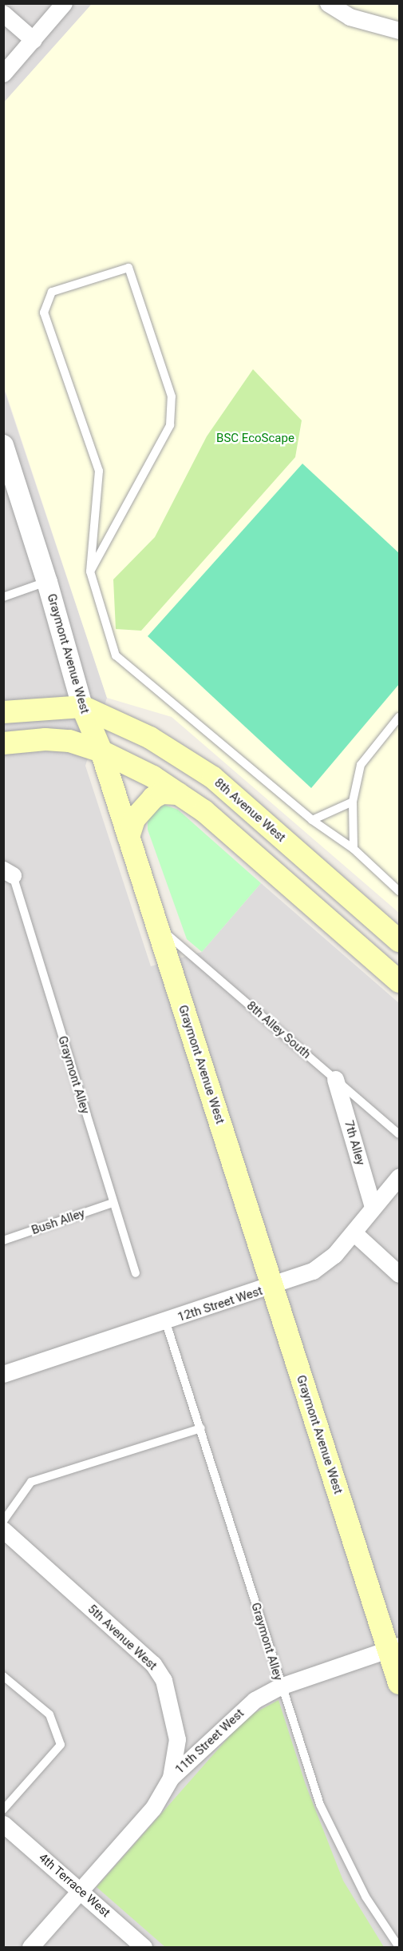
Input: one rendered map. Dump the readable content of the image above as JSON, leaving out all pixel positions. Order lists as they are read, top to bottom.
{
  "streets": {
    "main road": ["Graymont Avenue West", "8th Avenue West"],
    "street": [
      "7th Alley",
      "12th Street West",
      "5th Avenue West",
      "11th Street West",
      "4th Terrace West"
    ],
    "lane": ["8th Alley South", "Graymont Alley", "Bush Alley"]
  },
  "crossings": [
    ["Graymont Avenue West", "8th Avenue West"],
    ["Graymont Avenue West", "8th Alley South"],
    ["Graymont Avenue West", "12th Street West"],
    ["Graymont Avenue West", "11th Street West"],
    ["8th Alley South", "7th Alley"],
    ["Graymont Alley", "Bush Alley"],
    ["Graymont Alley", "12th Street West"],
    ["Graymont Alley", "11th Street West"],
    ["7th Alley", "12th Street West"],
    ["5th Avenue West", "11th Street West"],
    ["11th Street West", "4th Terrace West"]
  ],
  "parks": ["BSC EcoScape"]
}
